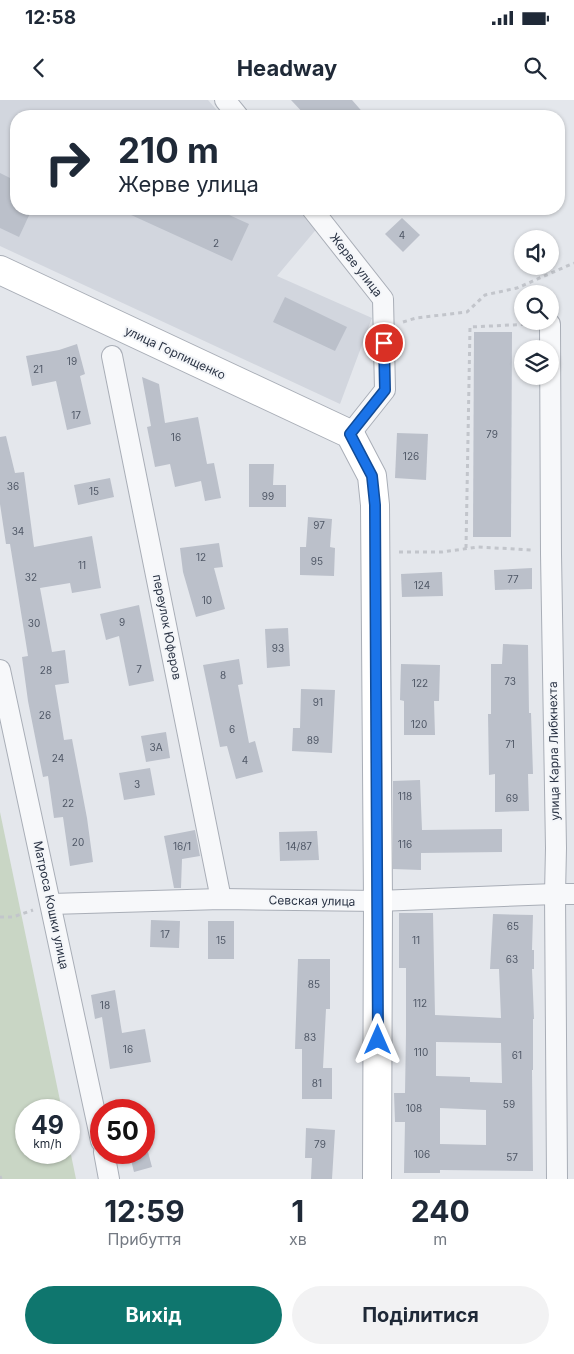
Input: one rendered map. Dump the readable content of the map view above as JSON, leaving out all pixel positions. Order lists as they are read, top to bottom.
{
  "streets": {
    "main road": ["улица Горпищенко"],
    "street": [
      "Жерве улица",
      "переулок Юферов",
      "улица Карла Либкнехта",
      "Севская улица",
      "Матроса Кошки улица"
    ]
  },
  "crossings": [
    ["Жерве улица", "улица Горпищенко"],
    ["переулок Юферов", "Севская улица"],
    ["улица Карла Либкнехта", "Севская улица"],
    ["Севская улица", "Матроса Кошки улица"]
  ],
  "house_numbers": [
    "4",
    "2",
    "19",
    "21",
    "17",
    "79",
    "16",
    "126",
    "36",
    "15",
    "99",
    "97",
    "34",
    "12",
    "95",
    "11",
    "32",
    "77",
    "124",
    "10",
    "9",
    "30",
    "93",
    "7",
    "28",
    "8",
    "73",
    "122",
    "91",
    "26",
    "120",
    "6",
    "89",
    "71",
    "3А",
    "24",
    "4",
    "3",
    "118",
    "69",
    "22",
    "20",
    "116",
    "16/1",
    "14/87",
    "65",
    "17",
    "15",
    "11",
    "63",
    "85",
    "112",
    "18",
    "83",
    "16",
    "110",
    "61",
    "81",
    "59",
    "108",
    "79",
    "106",
    "57"
  ],
  "page": {
    "status": "12:58",
    "header": "Headway",
    "turn": ["210 m", "Жерве улица"],
    "speed": "49 km/h",
    "limit": "50",
    "eta": [
      "12:59",
      "Прибуття",
      "1",
      "хв",
      "240",
      "m"
    ],
    "buttons": ["Вихід", "Поділитися"]
  }
}
